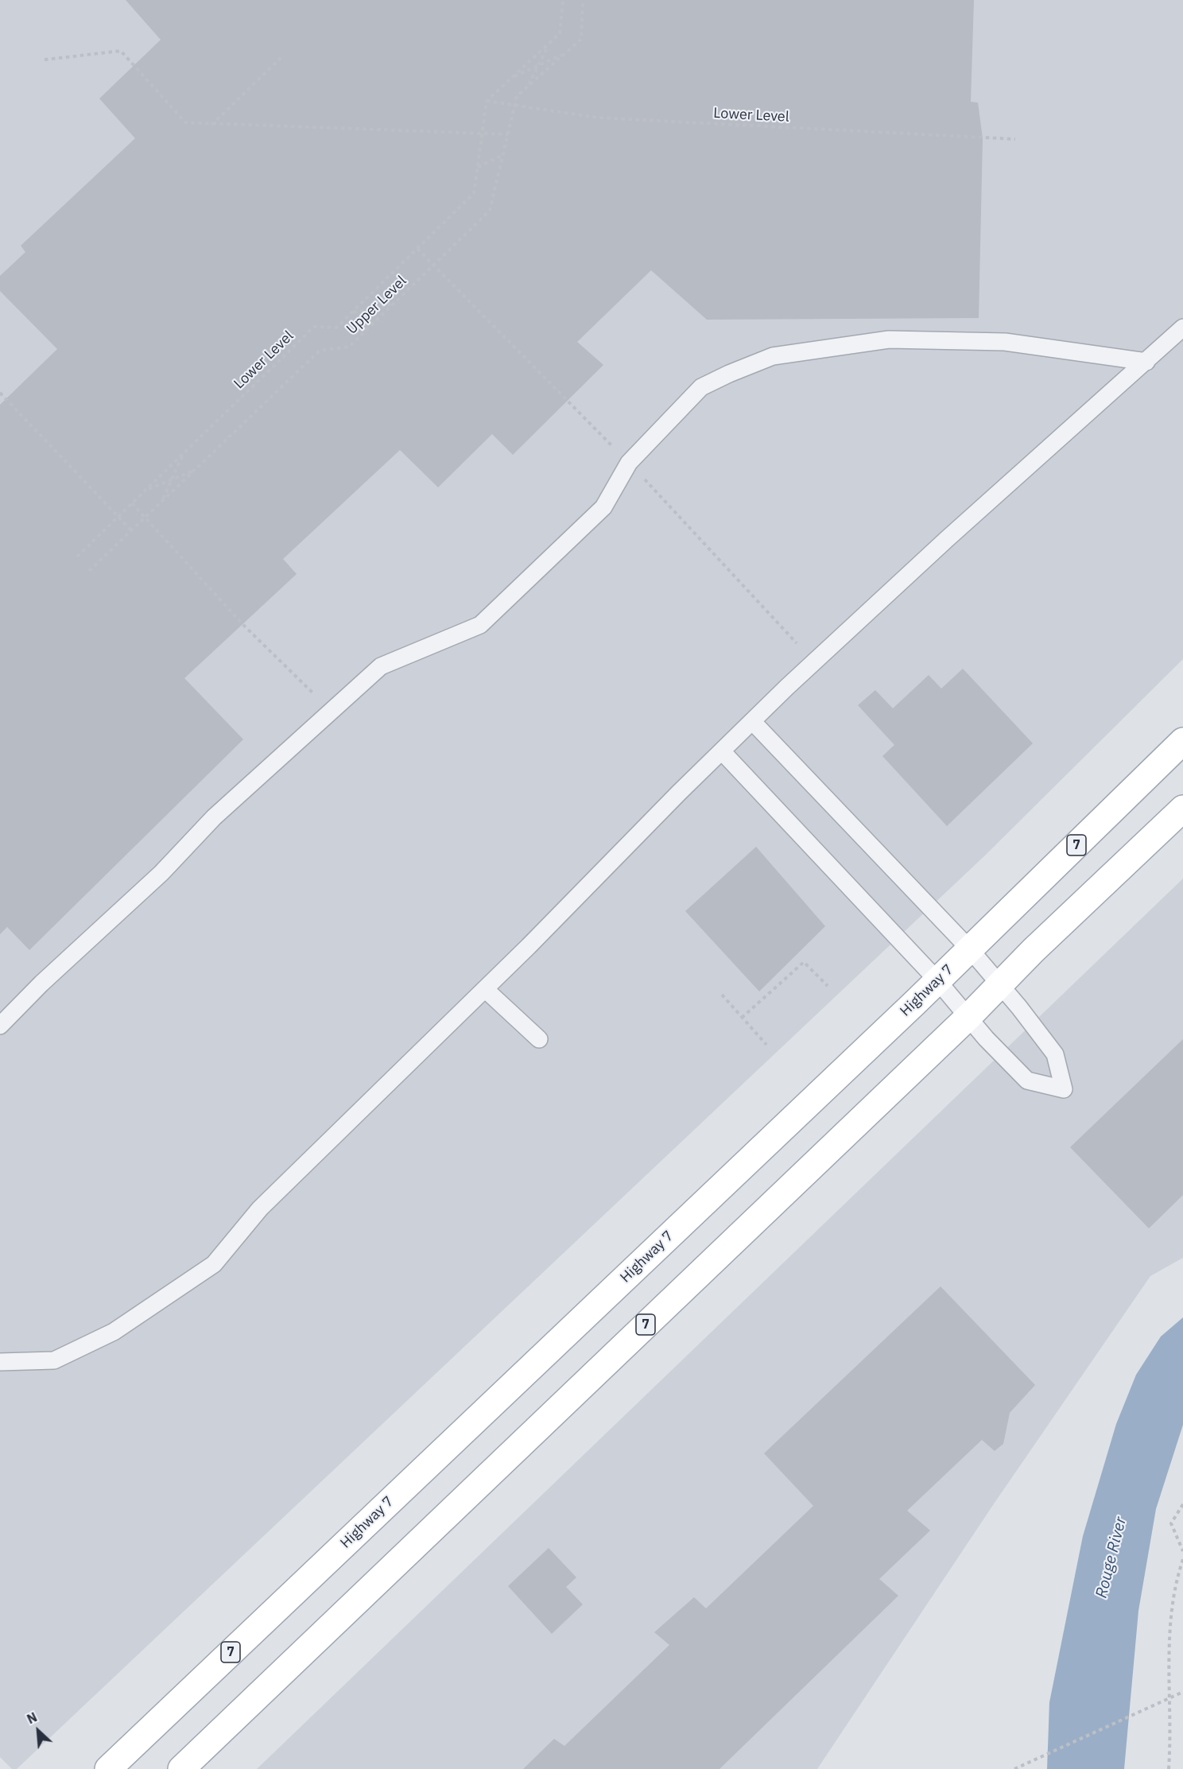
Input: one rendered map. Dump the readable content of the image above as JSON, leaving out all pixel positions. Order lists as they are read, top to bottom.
{
  "streets": {
    "main road": ["7", "Highway 7"],
    "path": ["Lower Level", "Upper Level"]
  },
  "water": ["Rouge River"],
  "north": "top left"
}
